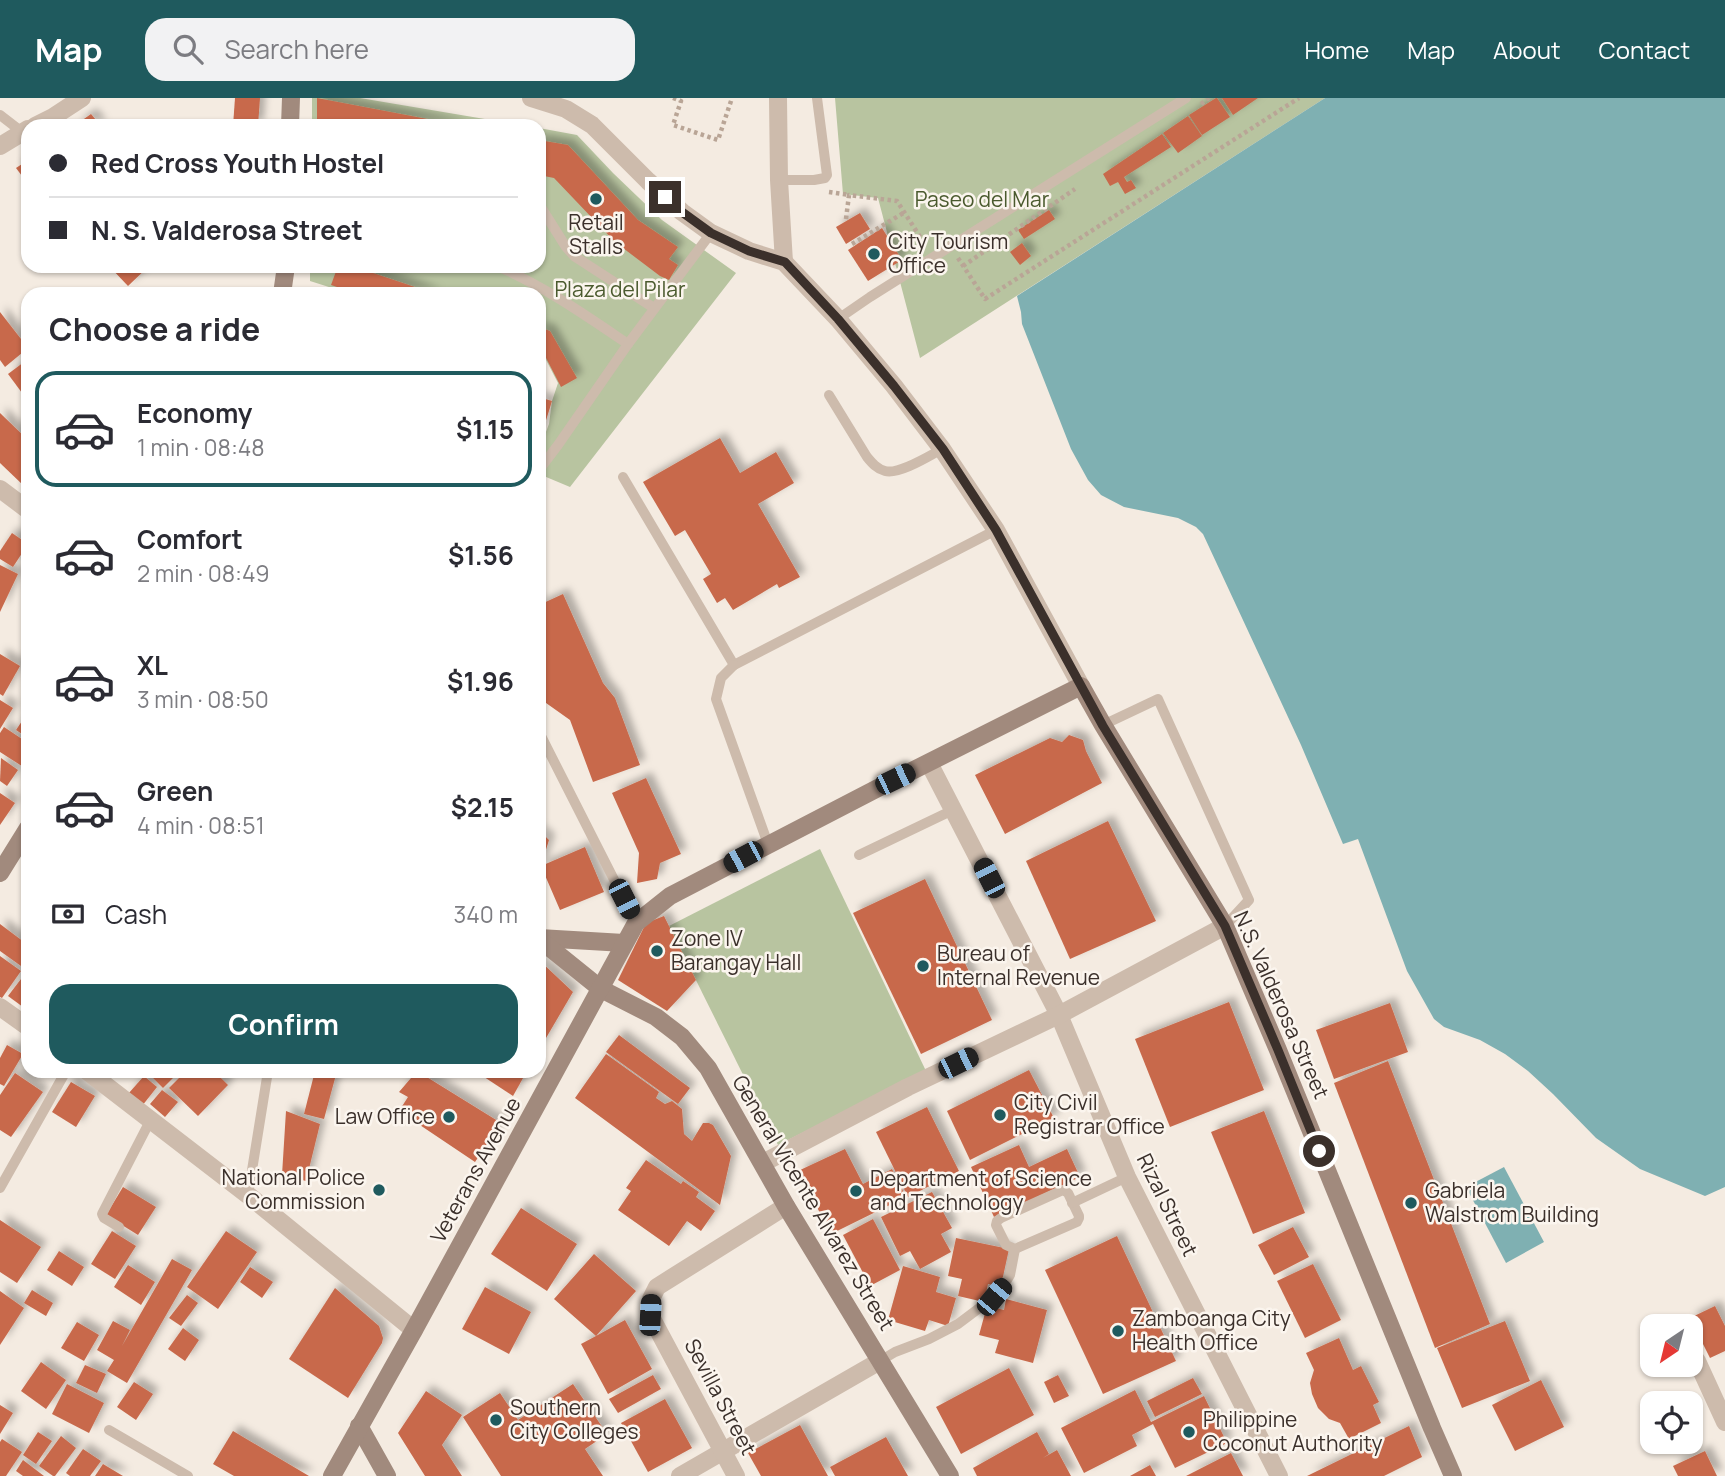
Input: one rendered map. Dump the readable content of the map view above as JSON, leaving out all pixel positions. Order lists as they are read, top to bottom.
{
  "streets": {
    "main road": ["N.S. Valderosa Street", "Veterans Avenue", "General Vicente Alvarez Street"],
    "street": ["Rizal Street", "Sevilla Street"]
  },
  "crossings": [
    ["N.S. Valderosa Street", "Veterans Avenue"],
    ["Veterans Avenue", "General Vicente Alvarez Street"],
    ["Veterans Avenue", "Rizal Street"],
    ["General Vicente Alvarez Street", "Sevilla Street"]
  ],
  "parks": ["Paseo del Mar", "Plaza del Pilar"],
  "places": [
    "Retail Stalls",
    "City Tourism Office",
    "Zone IV Barangay Hall",
    "Bureau of Internal Revenue",
    "City Civil Registrar Office",
    "Law Office",
    "National Police Commission",
    "Department of Science and Technology",
    "Gabriela Walstrom Building",
    "Zamboanga City Health Office",
    "Southern City Colleges",
    "Philippine Coconut Authority"
  ],
  "north": "bottom left",
  "page": {
    "header": "Map",
    "search": "Search here",
    "nav": [
      "Home",
      "Map",
      "About",
      "Contact"
    ],
    "banner": ["Red Cross Youth Hostel", "N. S. Valderosa Street"],
    "heading": "Choose a ride",
    "list": [
      {
        "name": "Economy",
        "note": "1 min · 08:48",
        "value": "$1.15"
      },
      {
        "name": "Comfort",
        "note": "2 min · 08:49",
        "value": "$1.56"
      },
      {
        "name": "XL",
        "note": "3 min · 08:50",
        "value": "$1.96"
      },
      {
        "name": "Green",
        "note": "4 min · 08:51",
        "value": "$2.15"
      }
    ],
    "pay": ["Cash", "340 m"],
    "buttons": "Confirm"
  }
}
